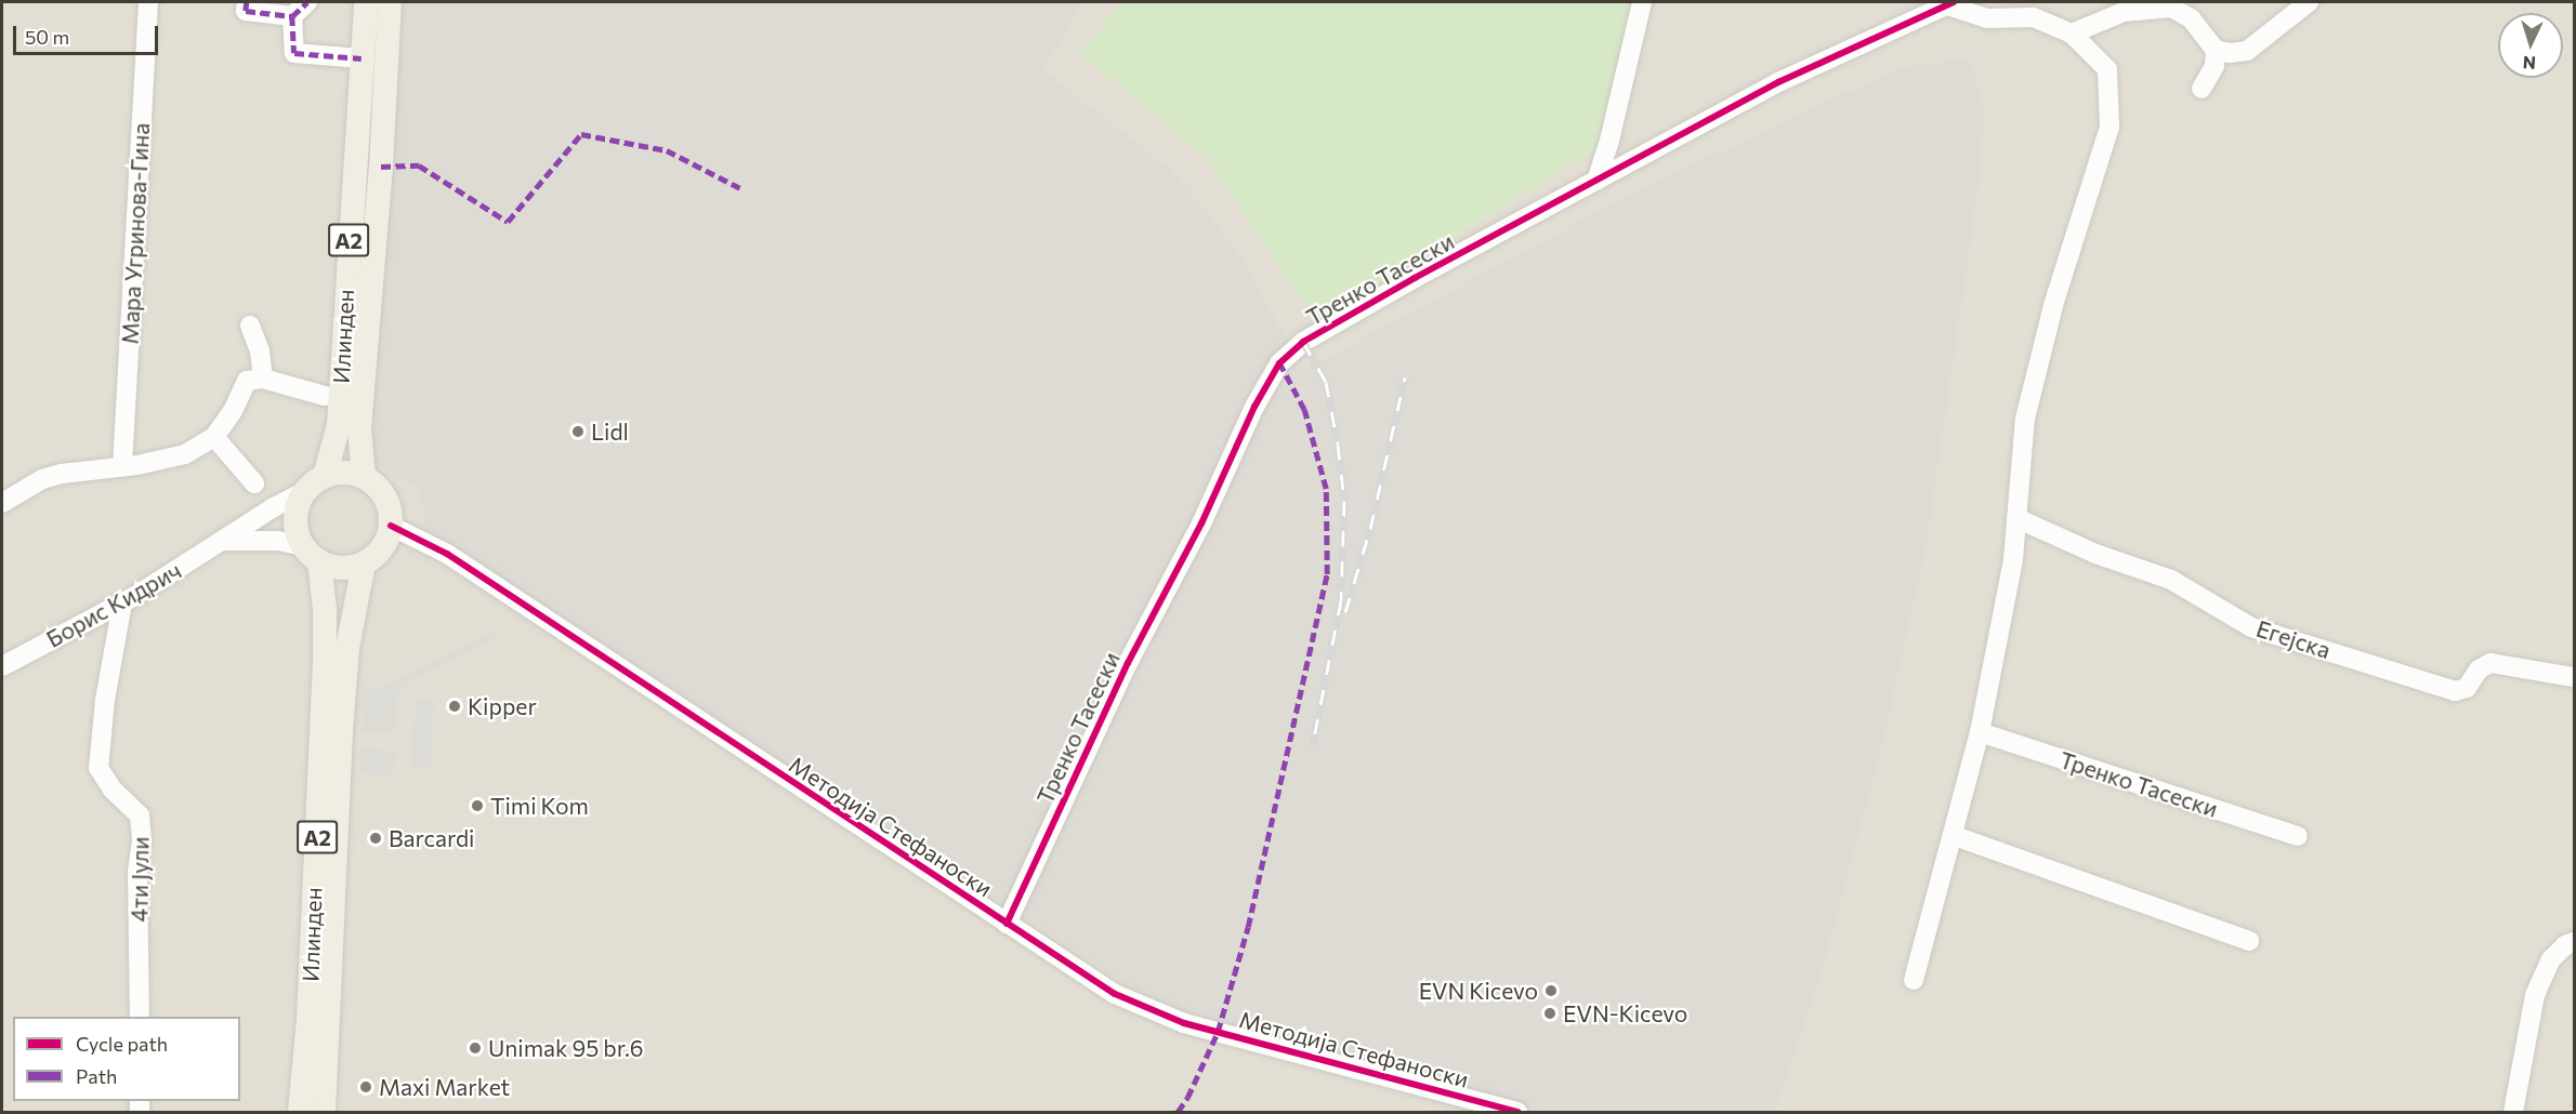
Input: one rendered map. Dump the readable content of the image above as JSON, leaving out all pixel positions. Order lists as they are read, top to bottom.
{
  "streets": {
    "main road": ["A2", "Илинден"],
    "street": [
      "Мара Угринова-Гина",
      "Тренко Тасески",
      "Борис Кидрич",
      "Егејска",
      "Методија Стефаноски",
      "4ти Јули"
    ]
  },
  "crossings": [
    ["Тренко Тасески", "Методија Стефаноски"],
    ["Илинден", "Борис Кидрич"],
    ["Илинден", "Методија Стефаноски"],
    ["Борис Кидрич", "Методија Стефаноски"],
    ["Борис Кидрич", "4ти Јули"]
  ],
  "places": [
    "Lidl",
    "Kipper",
    "Timi Kom",
    "Barcardi",
    "EVN Kicevo",
    "EVN-Kicevo",
    "Unimak 95 br.6",
    "Maxi Market"
  ],
  "legend": ["Cycle path", "Path"],
  "scale_bar": "50 m",
  "north": "bottom"
}
